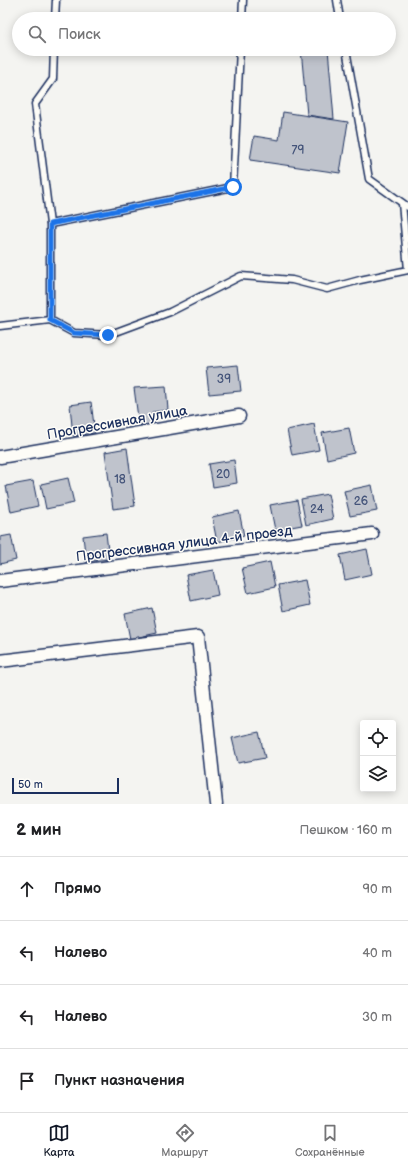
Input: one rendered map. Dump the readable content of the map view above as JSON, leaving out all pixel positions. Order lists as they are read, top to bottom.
{
  "streets": {
    "street": ["Прогрессивная улица", "Прогрессивная улица 4-й проезд"]
  },
  "house_numbers": [
    "79",
    "39",
    "20",
    "18",
    "26",
    "24"
  ],
  "scale_bar": "50 m",
  "page": {
    "search": "Поиск",
    "scale": "50 m",
    "heading": ["2 мин", "Пешком · 160 m"],
    "list": [
      ["Прямо", "90 m"],
      ["Налево", "40 m"],
      ["Налево", "30 m"],
      "Пункт назначения"
    ],
    "nav": ["Карта", "Маршрут", "Сохранённые"]
  }
}
